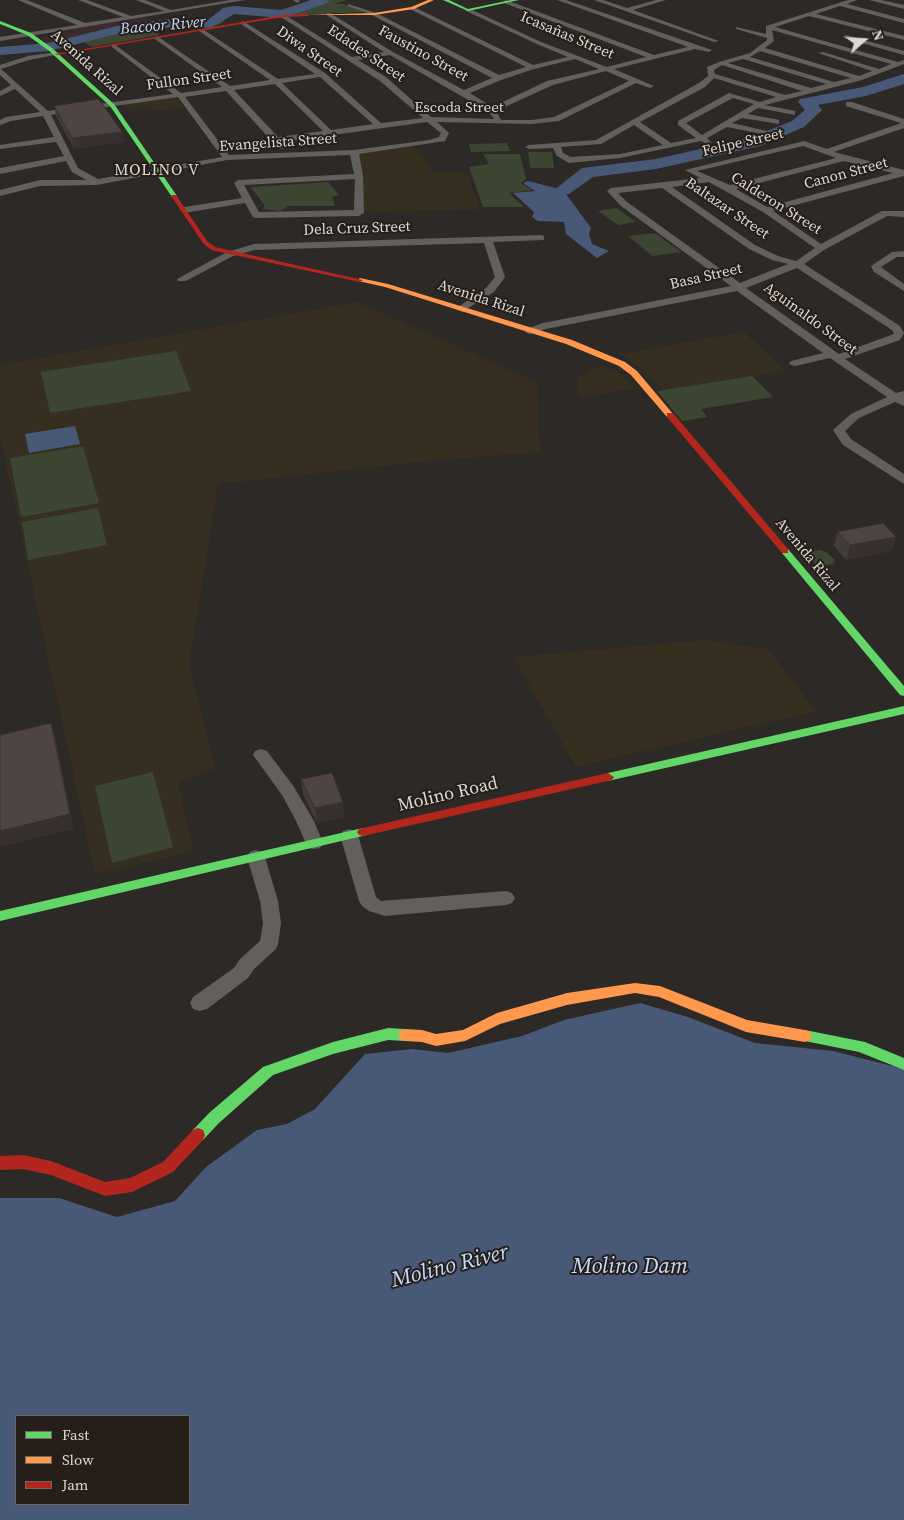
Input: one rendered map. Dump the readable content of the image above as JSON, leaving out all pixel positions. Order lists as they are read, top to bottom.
{
  "streets": {
    "main road": ["Icasañas Street", "Avenida Rizal", "Molino Road"],
    "street": [
      "Diwa Street",
      "Edades Street",
      "Faustino Street",
      "Fullon Street",
      "Escoda Street",
      "Evangelista Street",
      "Felipe Street",
      "Canon Street",
      "Calderon Street",
      "Baltazar Street",
      "Dela Cruz Street",
      "Basa Street",
      "Aguinaldo Street"
    ]
  },
  "crossings": [
    ["Icasañas Street", "Escoda Street"],
    ["Diwa Street", "Fullon Street"],
    ["Diwa Street", "Escoda Street"],
    ["Edades Street", "Escoda Street"],
    ["Edades Street", "Evangelista Street"],
    ["Faustino Street", "Escoda Street"],
    ["Avenida Rizal", "Fullon Street"],
    ["Avenida Rizal", "Evangelista Street"],
    ["Avenida Rizal", "Dela Cruz Street"],
    ["Avenida Rizal", "Basa Street"],
    ["Escoda Street", "Evangelista Street"],
    ["Felipe Street", "Calderon Street"],
    ["Canon Street", "Calderon Street"],
    ["Calderon Street", "Basa Street"],
    ["Baltazar Street", "Basa Street"],
    ["Baltazar Street", "Aguinaldo Street"],
    ["Basa Street", "Aguinaldo Street"]
  ],
  "districts": ["MOLINO V"],
  "water": ["Bacoor River", "Molino River", "Molino Dam"],
  "legend": ["Fast", "Slow", "Jam"],
  "north": "right"
}
